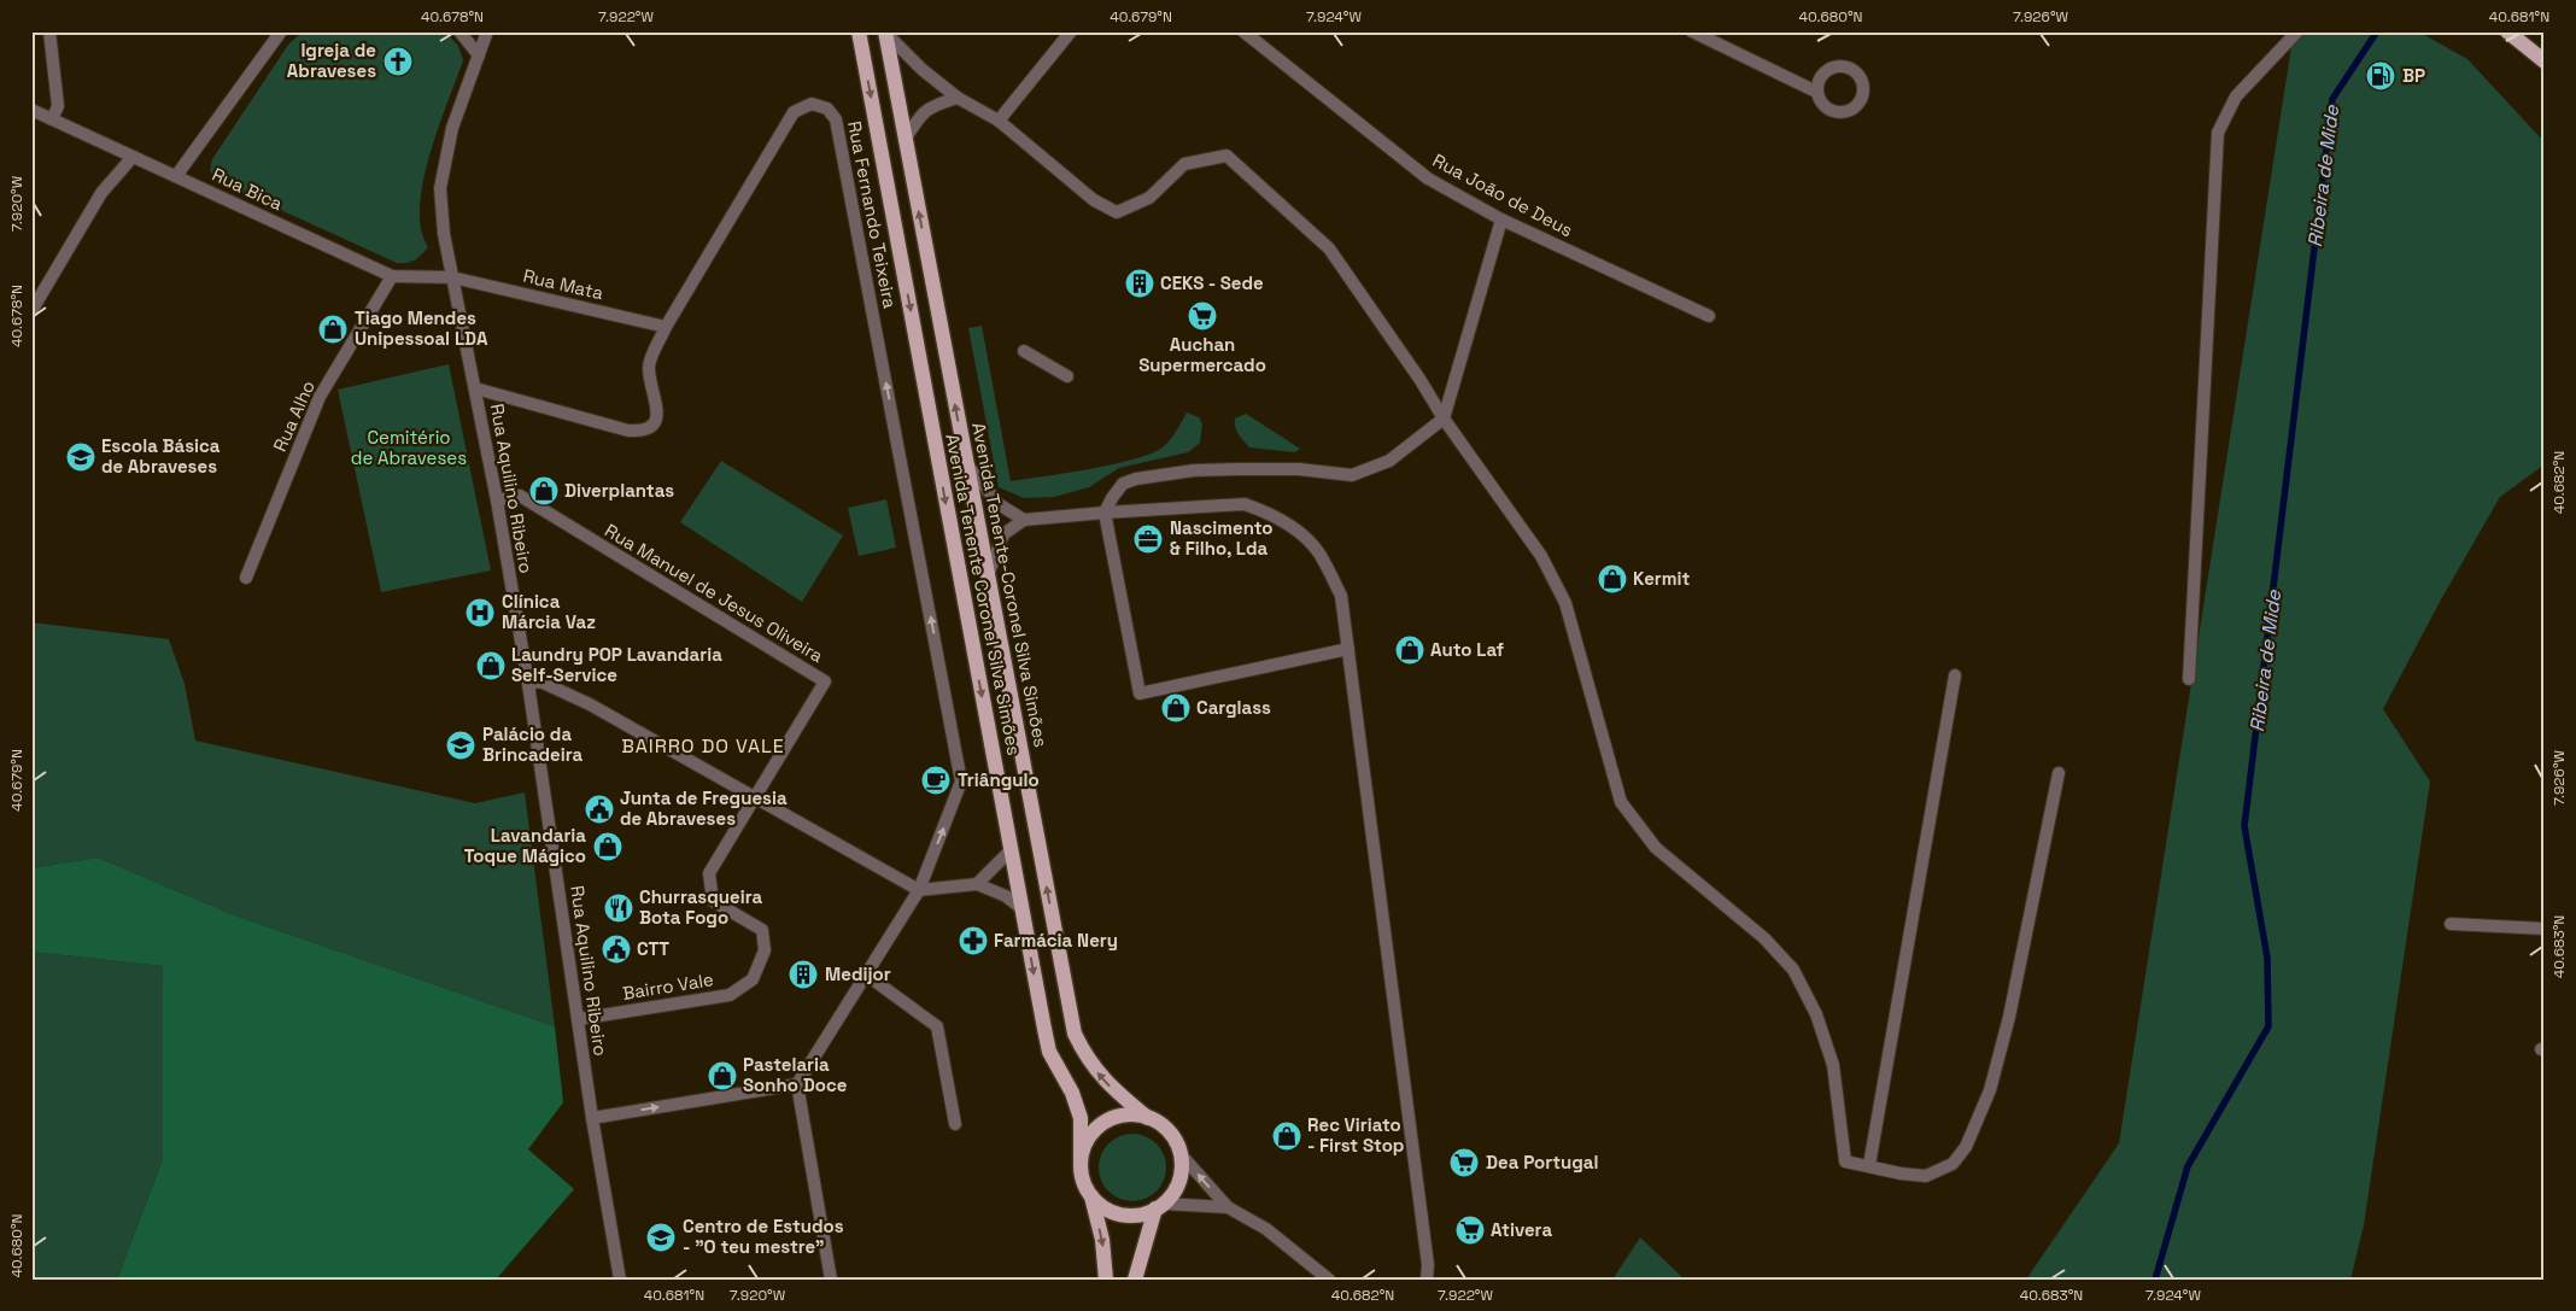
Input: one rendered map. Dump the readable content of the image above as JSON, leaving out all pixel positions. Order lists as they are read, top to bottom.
{
  "streets": {
    "main road": ["Avenida Tenente-Coronel Silva Simões", "Avenida Tenente Coronel Silva Simões"],
    "street": [
      "Rua Bica",
      "Rua João de Deus",
      "Rua Fernando Teixeira",
      "Rua Mata",
      "Rua Alho",
      "Rua Aquilino Ribeiro",
      "Rua Manuel de Jesus Oliveira",
      "Bairro Vale"
    ]
  },
  "crossings": [
    ["Rua Bica", "Rua Mata"],
    ["Rua Bica", "Rua Alho"],
    ["Rua Bica", "Rua Aquilino Ribeiro"],
    ["Rua Fernando Teixeira", "Rua Mata"],
    ["Rua Fernando Teixeira", "Rua Aquilino Ribeiro"],
    ["Rua Mata", "Rua Aquilino Ribeiro"],
    ["Rua Aquilino Ribeiro", "Rua Manuel de Jesus Oliveira"],
    ["Rua Aquilino Ribeiro", "Bairro Vale"],
    ["Avenida Tenente-Coronel Silva Simões", "Avenida Tenente Coronel Silva Simões"],
    ["Rua Manuel de Jesus Oliveira", "Bairro Vale"]
  ],
  "one_way": ["Avenida Tenente-Coronel Silva Simões", "Avenida Tenente Coronel Silva Simões"],
  "districts": ["BAIRRO DO VALE"],
  "water": ["Ribeira de Mide"],
  "parks": ["Cemitério de Abraveses"],
  "places": {
    "church": ["Igreja de Abraveses"],
    "fuel station": ["BP"],
    "building": ["CEKS - Sede", "Medijor"],
    "supermarket": ["Auchan Supermercado", "Dea Portugal", "Ativera"],
    "shop": [
      "Tiago Mendes Unipessoal LDA",
      "Diverplantas",
      "Kermit",
      "Auto Laf",
      "Laundry POP Lavandaria Self-Service",
      "Carglass",
      "Lavandaria Toque Mágico",
      "Pastelaria Sonho Doce",
      "Rec Viriato - First Stop"
    ],
    "school or university": ["Escola Básica de Abraveses", "Palácio da Brincadeira", "Centro de Estudos - \"O teu mestre\""],
    "office": ["Nascimento & Filho, Lda"],
    "hospital": ["Clínica Márcia Vaz"],
    "cafe": ["Triângulo"],
    "public building": ["Junta de Freguesia de Abraveses", "CTT"],
    "restaurant": ["Churrasqueira Bota Fogo"],
    "pharmacy": ["Farmácia Nery"]
  },
  "coordinates": [
    "40.678°N",
    "7.922°W",
    "40.679°N",
    "7.924°W",
    "40.680°N",
    "7.926°W",
    "40.681°N",
    "7.920°W",
    "40.682°N",
    "40.683°N"
  ]
}
